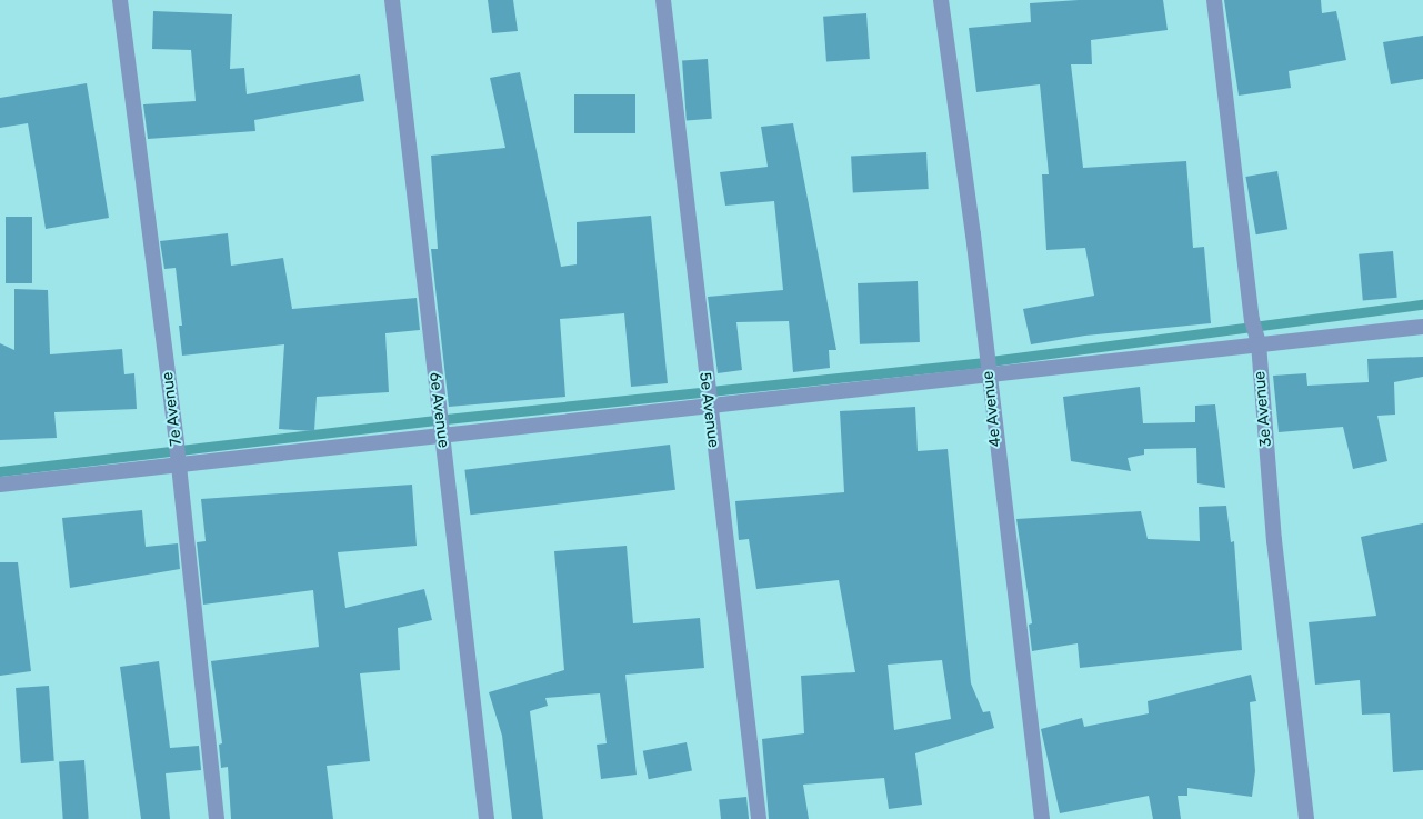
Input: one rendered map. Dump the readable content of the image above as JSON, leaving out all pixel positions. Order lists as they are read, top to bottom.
{
  "streets": {
    "street": [
      "7e Avenue",
      "4e Avenue",
      "3e Avenue",
      "6e Avenue",
      "5e Avenue"
    ]
  }
}
